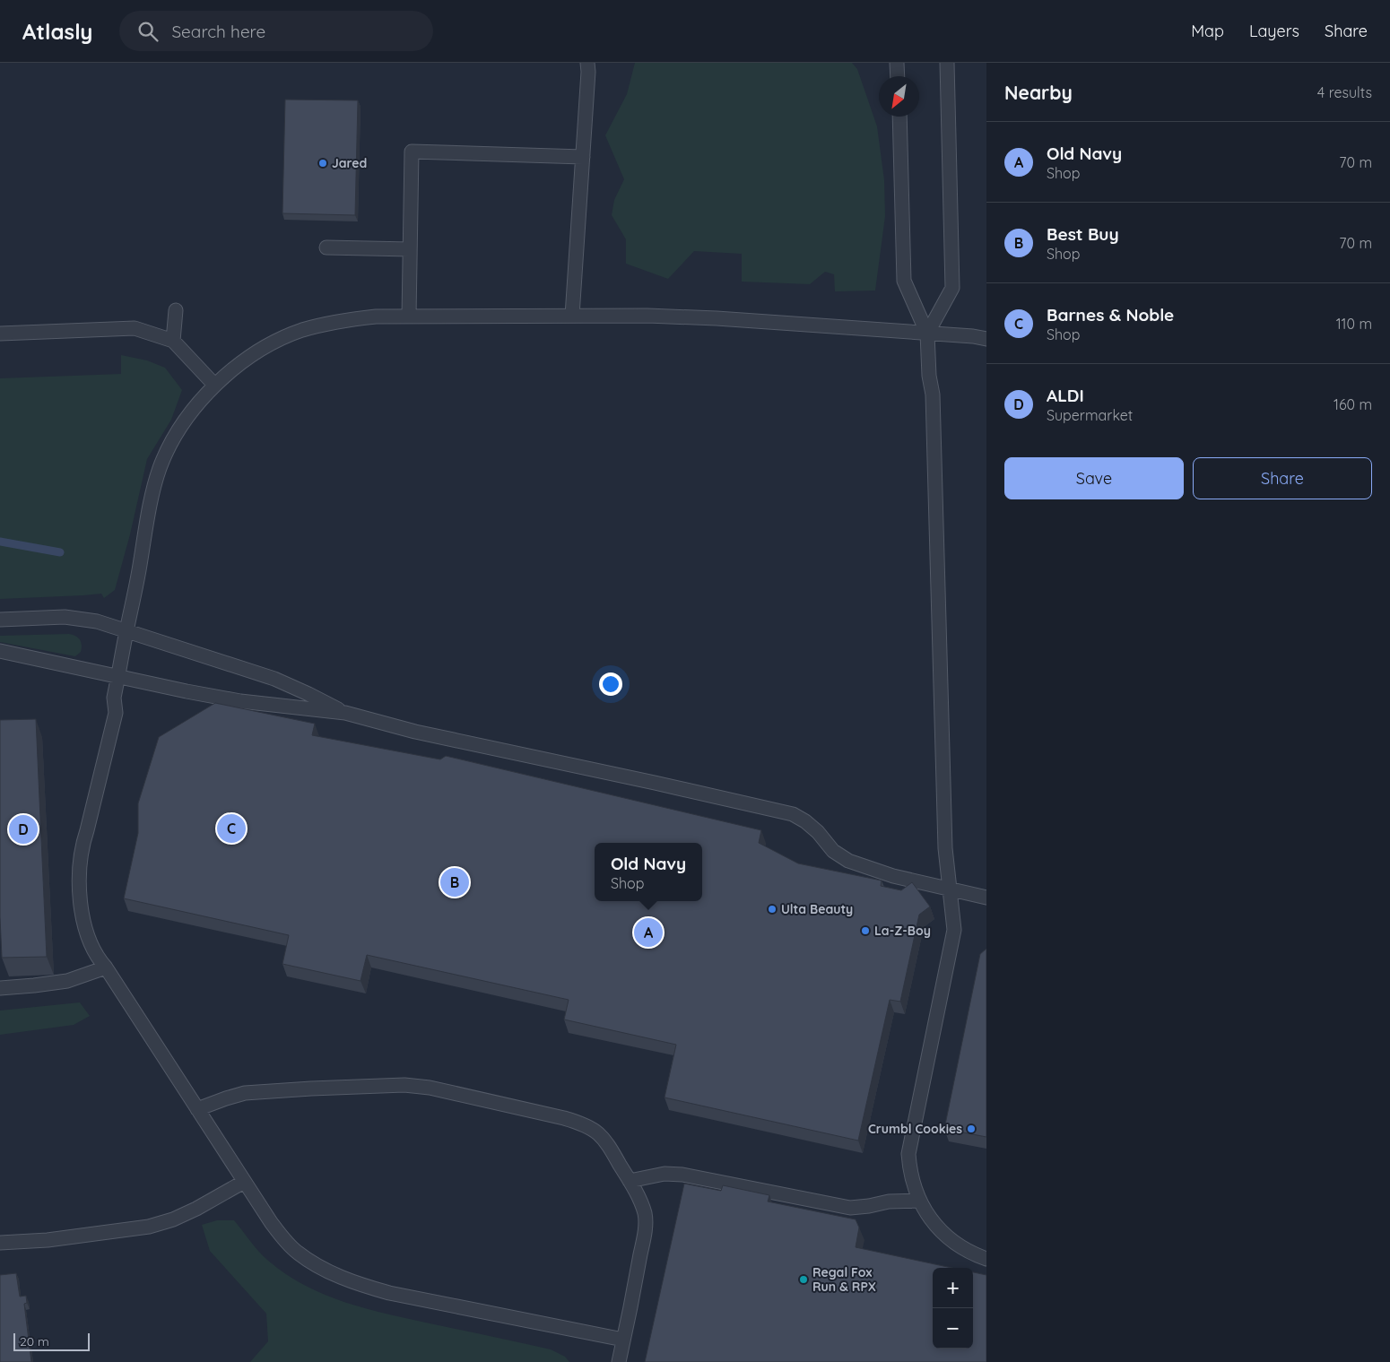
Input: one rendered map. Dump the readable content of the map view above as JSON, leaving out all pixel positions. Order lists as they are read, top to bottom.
{
  "places": [
    "Jared",
    "Ulta Beauty",
    "La-Z-Boy",
    "Crumbl Cookies",
    "Regal Fox Run & RPX"
  ],
  "scale_bar": "20 m",
  "north": "bottom left",
  "page": {
    "header": "Atlasly",
    "search": "Search here",
    "nav": ["Map", "Layers", "Share"],
    "heading": ["Nearby", "4 results"],
    "list": [
      {
        "mark": "A",
        "name": "Old Navy",
        "note": "Shop",
        "value": "70 m"
      },
      {
        "mark": "B",
        "name": "Best Buy",
        "note": "Shop",
        "value": "70 m"
      },
      {
        "mark": "C",
        "name": "Barnes & Noble",
        "note": "Shop",
        "value": "110 m"
      },
      {
        "mark": "D",
        "name": "ALDI",
        "note": "Supermarket",
        "value": "160 m"
      }
    ],
    "buttons": ["Save", "Share"],
    "pins": [
      "C",
      "D",
      "B",
      "A"
    ],
    "popup": ["Old Navy", "Shop"],
    "map_buttons": ["+", "−"],
    "scale": "20 m"
  }
}
